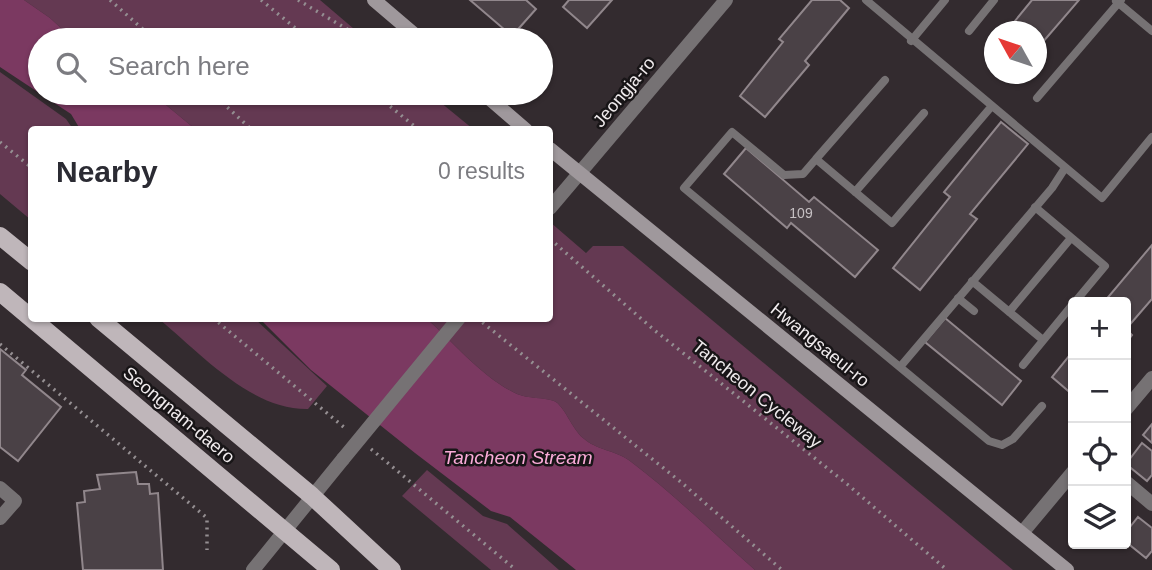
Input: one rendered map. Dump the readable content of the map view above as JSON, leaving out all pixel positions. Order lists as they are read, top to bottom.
{
  "streets": {
    "main road": ["Hwangsaeul-ro", "Seongnam-daero"],
    "street": ["Jeongja-ro"],
    "path": ["Tancheon Cycleway"]
  },
  "crossings": [
    ["Jeongja-ro", "Hwangsaeul-ro"]
  ],
  "water": ["Tancheon Stream"],
  "house_numbers": ["109"],
  "north": "top left",
  "page": {
    "search": "Search here",
    "heading": ["Nearby", "0 results"],
    "map_buttons": ["+", "−"]
  }
}
